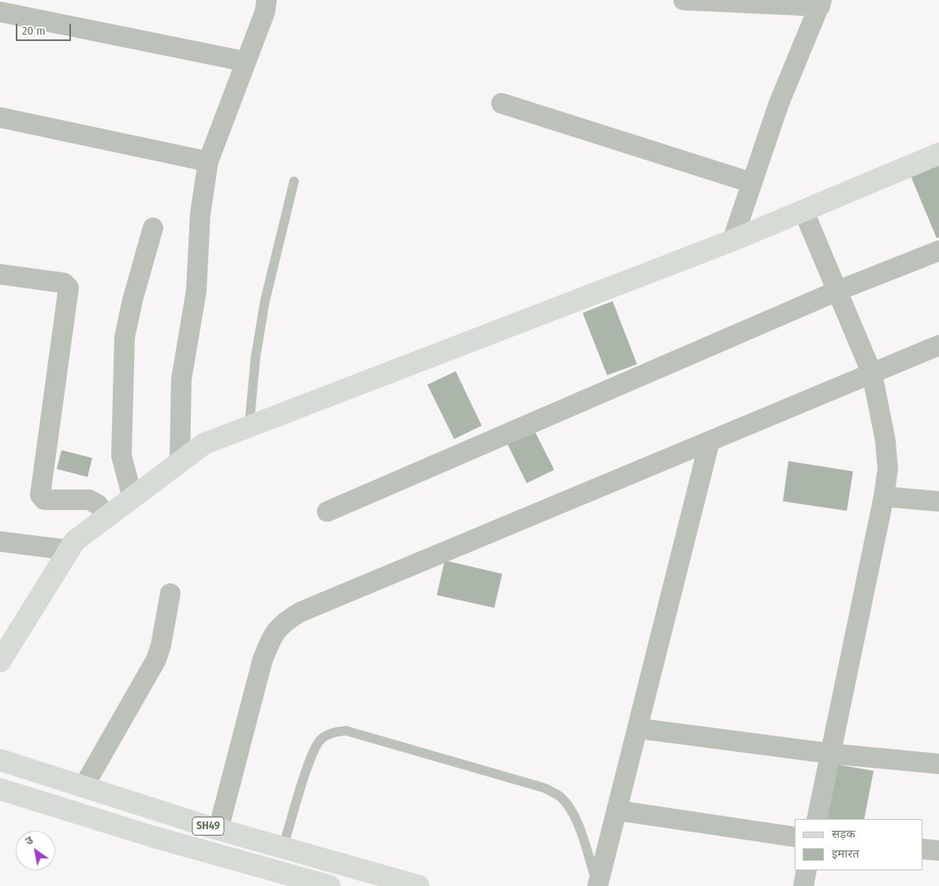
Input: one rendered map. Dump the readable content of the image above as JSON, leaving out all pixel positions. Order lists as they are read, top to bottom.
{
  "streets": {
    "main road": ["SH49"]
  },
  "legend": ["सड़क", "इमारत"],
  "scale_bar": "20 m",
  "north": "top left"
}
